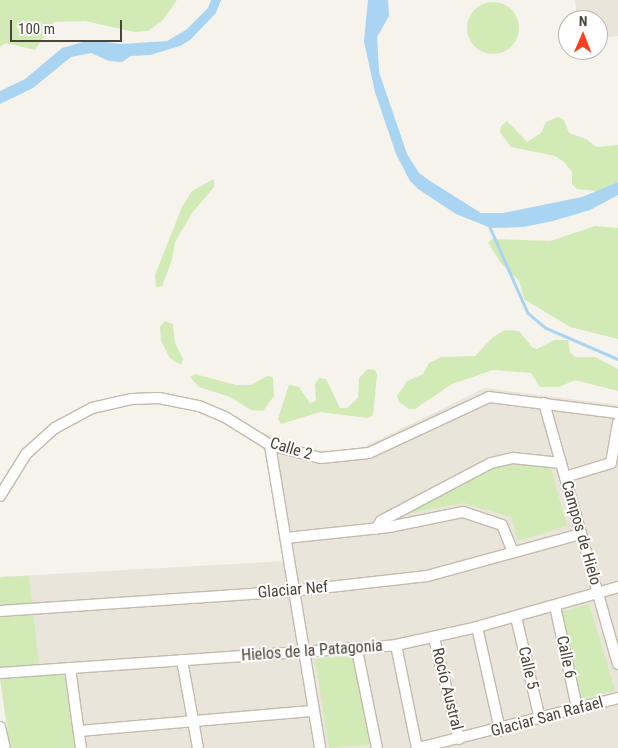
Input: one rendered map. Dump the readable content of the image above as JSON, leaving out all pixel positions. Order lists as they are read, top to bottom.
{
  "streets": {
    "street": [
      "Calle 2",
      "Campos de Hielo",
      "Glaciar Nef",
      "Hielos de la Patagonia",
      "Calle 6",
      "Calle 5",
      "Rocío Austral",
      "Glaciar San Rafael"
    ]
  },
  "crossings": [
    ["Calle 2", "Campos de Hielo"],
    ["Campos de Hielo", "Glaciar Nef"],
    ["Campos de Hielo", "Hielos de la Patagonia"],
    ["Hielos de la Patagonia", "Calle 6"],
    ["Hielos de la Patagonia", "Calle 5"],
    ["Hielos de la Patagonia", "Rocío Austral"],
    ["Calle 6", "Glaciar San Rafael"],
    ["Calle 5", "Glaciar San Rafael"],
    ["Rocío Austral", "Glaciar San Rafael"]
  ],
  "scale_bar": "100 m",
  "north": "top"
}
